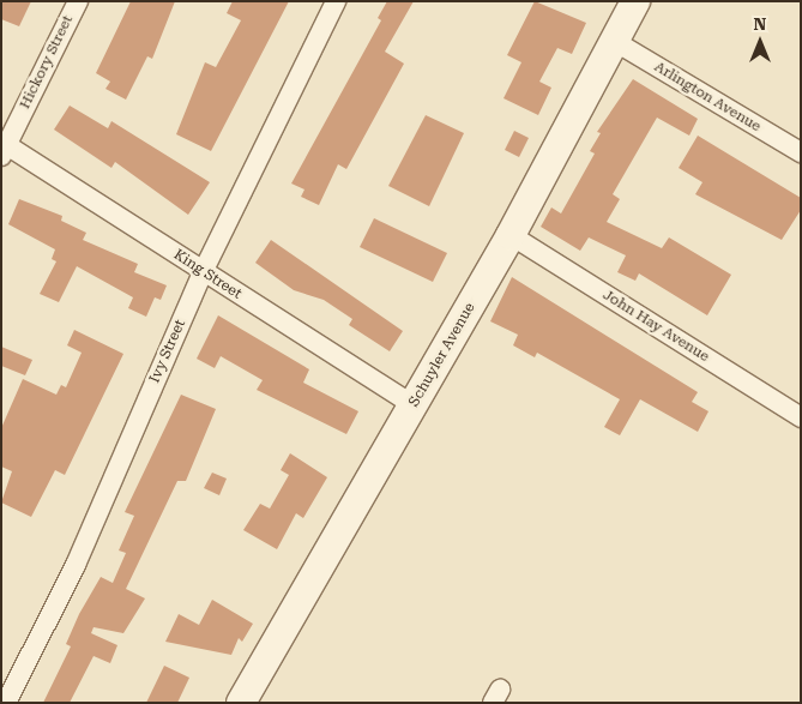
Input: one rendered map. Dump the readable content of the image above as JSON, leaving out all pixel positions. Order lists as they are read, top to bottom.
{
  "streets": {
    "main road": ["Schuyler Avenue"],
    "street": [
      "Hickory Street",
      "Arlington Avenue",
      "King Street",
      "John Hay Avenue",
      "Ivy Street"
    ]
  },
  "crossings": [
    ["Hickory Street", "King Street"],
    ["Arlington Avenue", "Schuyler Avenue"],
    ["King Street", "Ivy Street"],
    ["King Street", "Schuyler Avenue"],
    ["John Hay Avenue", "Schuyler Avenue"]
  ],
  "north": "top"
}
